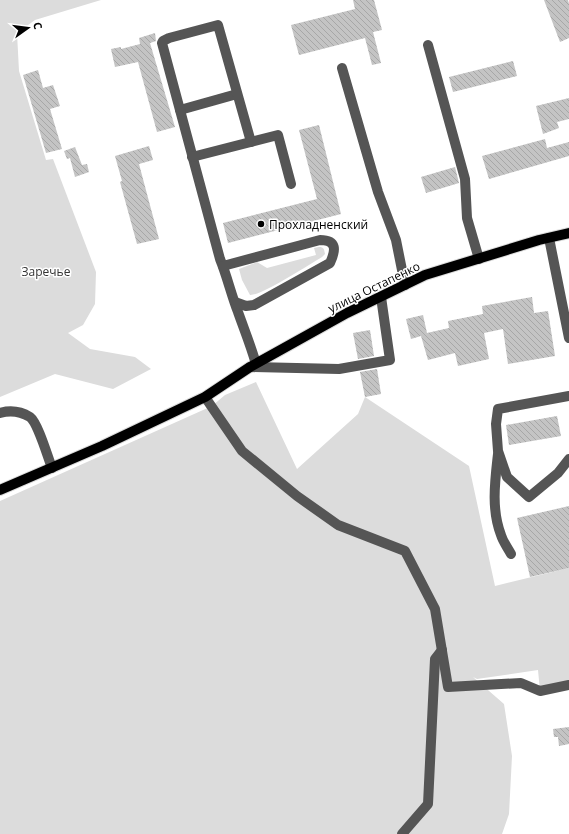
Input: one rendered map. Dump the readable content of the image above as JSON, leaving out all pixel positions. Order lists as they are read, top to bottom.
{
  "streets": {
    "main road": ["улица Остапенко"]
  },
  "parks": ["Заречье"],
  "places": ["Прохладненский"],
  "north": "right"
}
